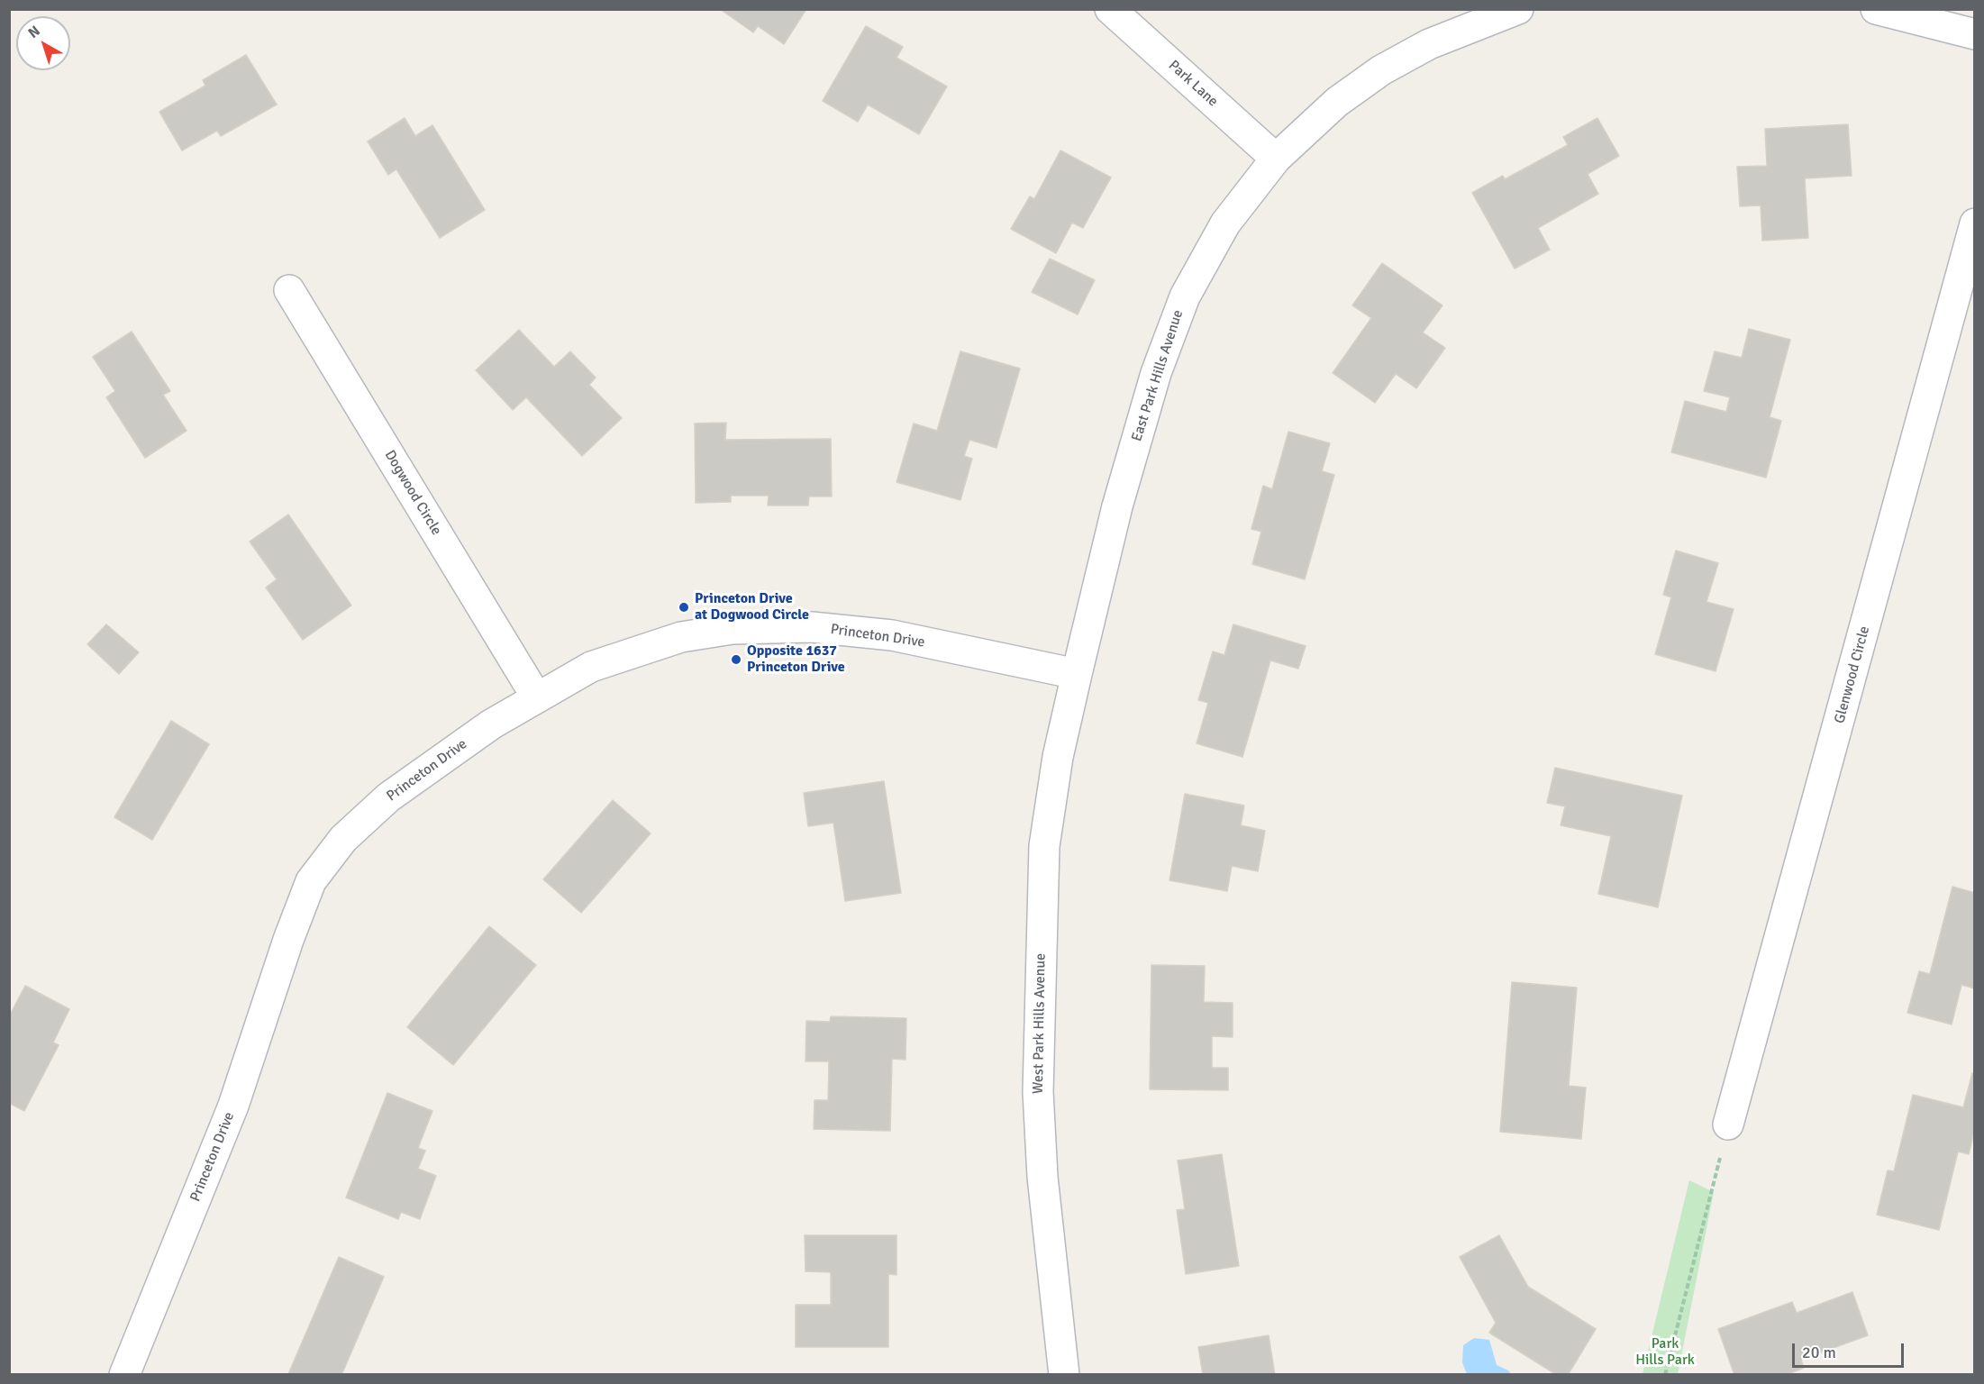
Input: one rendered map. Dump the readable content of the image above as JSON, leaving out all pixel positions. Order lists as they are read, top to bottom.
{
  "streets": {
    "street": [
      "Park Lane",
      "East Park Hills Avenue",
      "Dogwood Circle",
      "Princeton Drive",
      "Glenwood Circle",
      "West Park Hills Avenue"
    ]
  },
  "crossings": [
    ["Park Lane", "East Park Hills Avenue"],
    ["East Park Hills Avenue", "Princeton Drive"],
    ["East Park Hills Avenue", "West Park Hills Avenue"],
    ["Dogwood Circle", "Princeton Drive"],
    ["Princeton Drive", "West Park Hills Avenue"]
  ],
  "parks": ["Park Hills Park"],
  "places": ["Princeton Drive at Dogwood Circle", "Opposite 1637 Princeton Drive"],
  "scale_bar": "20 m",
  "north": "top left"
}
